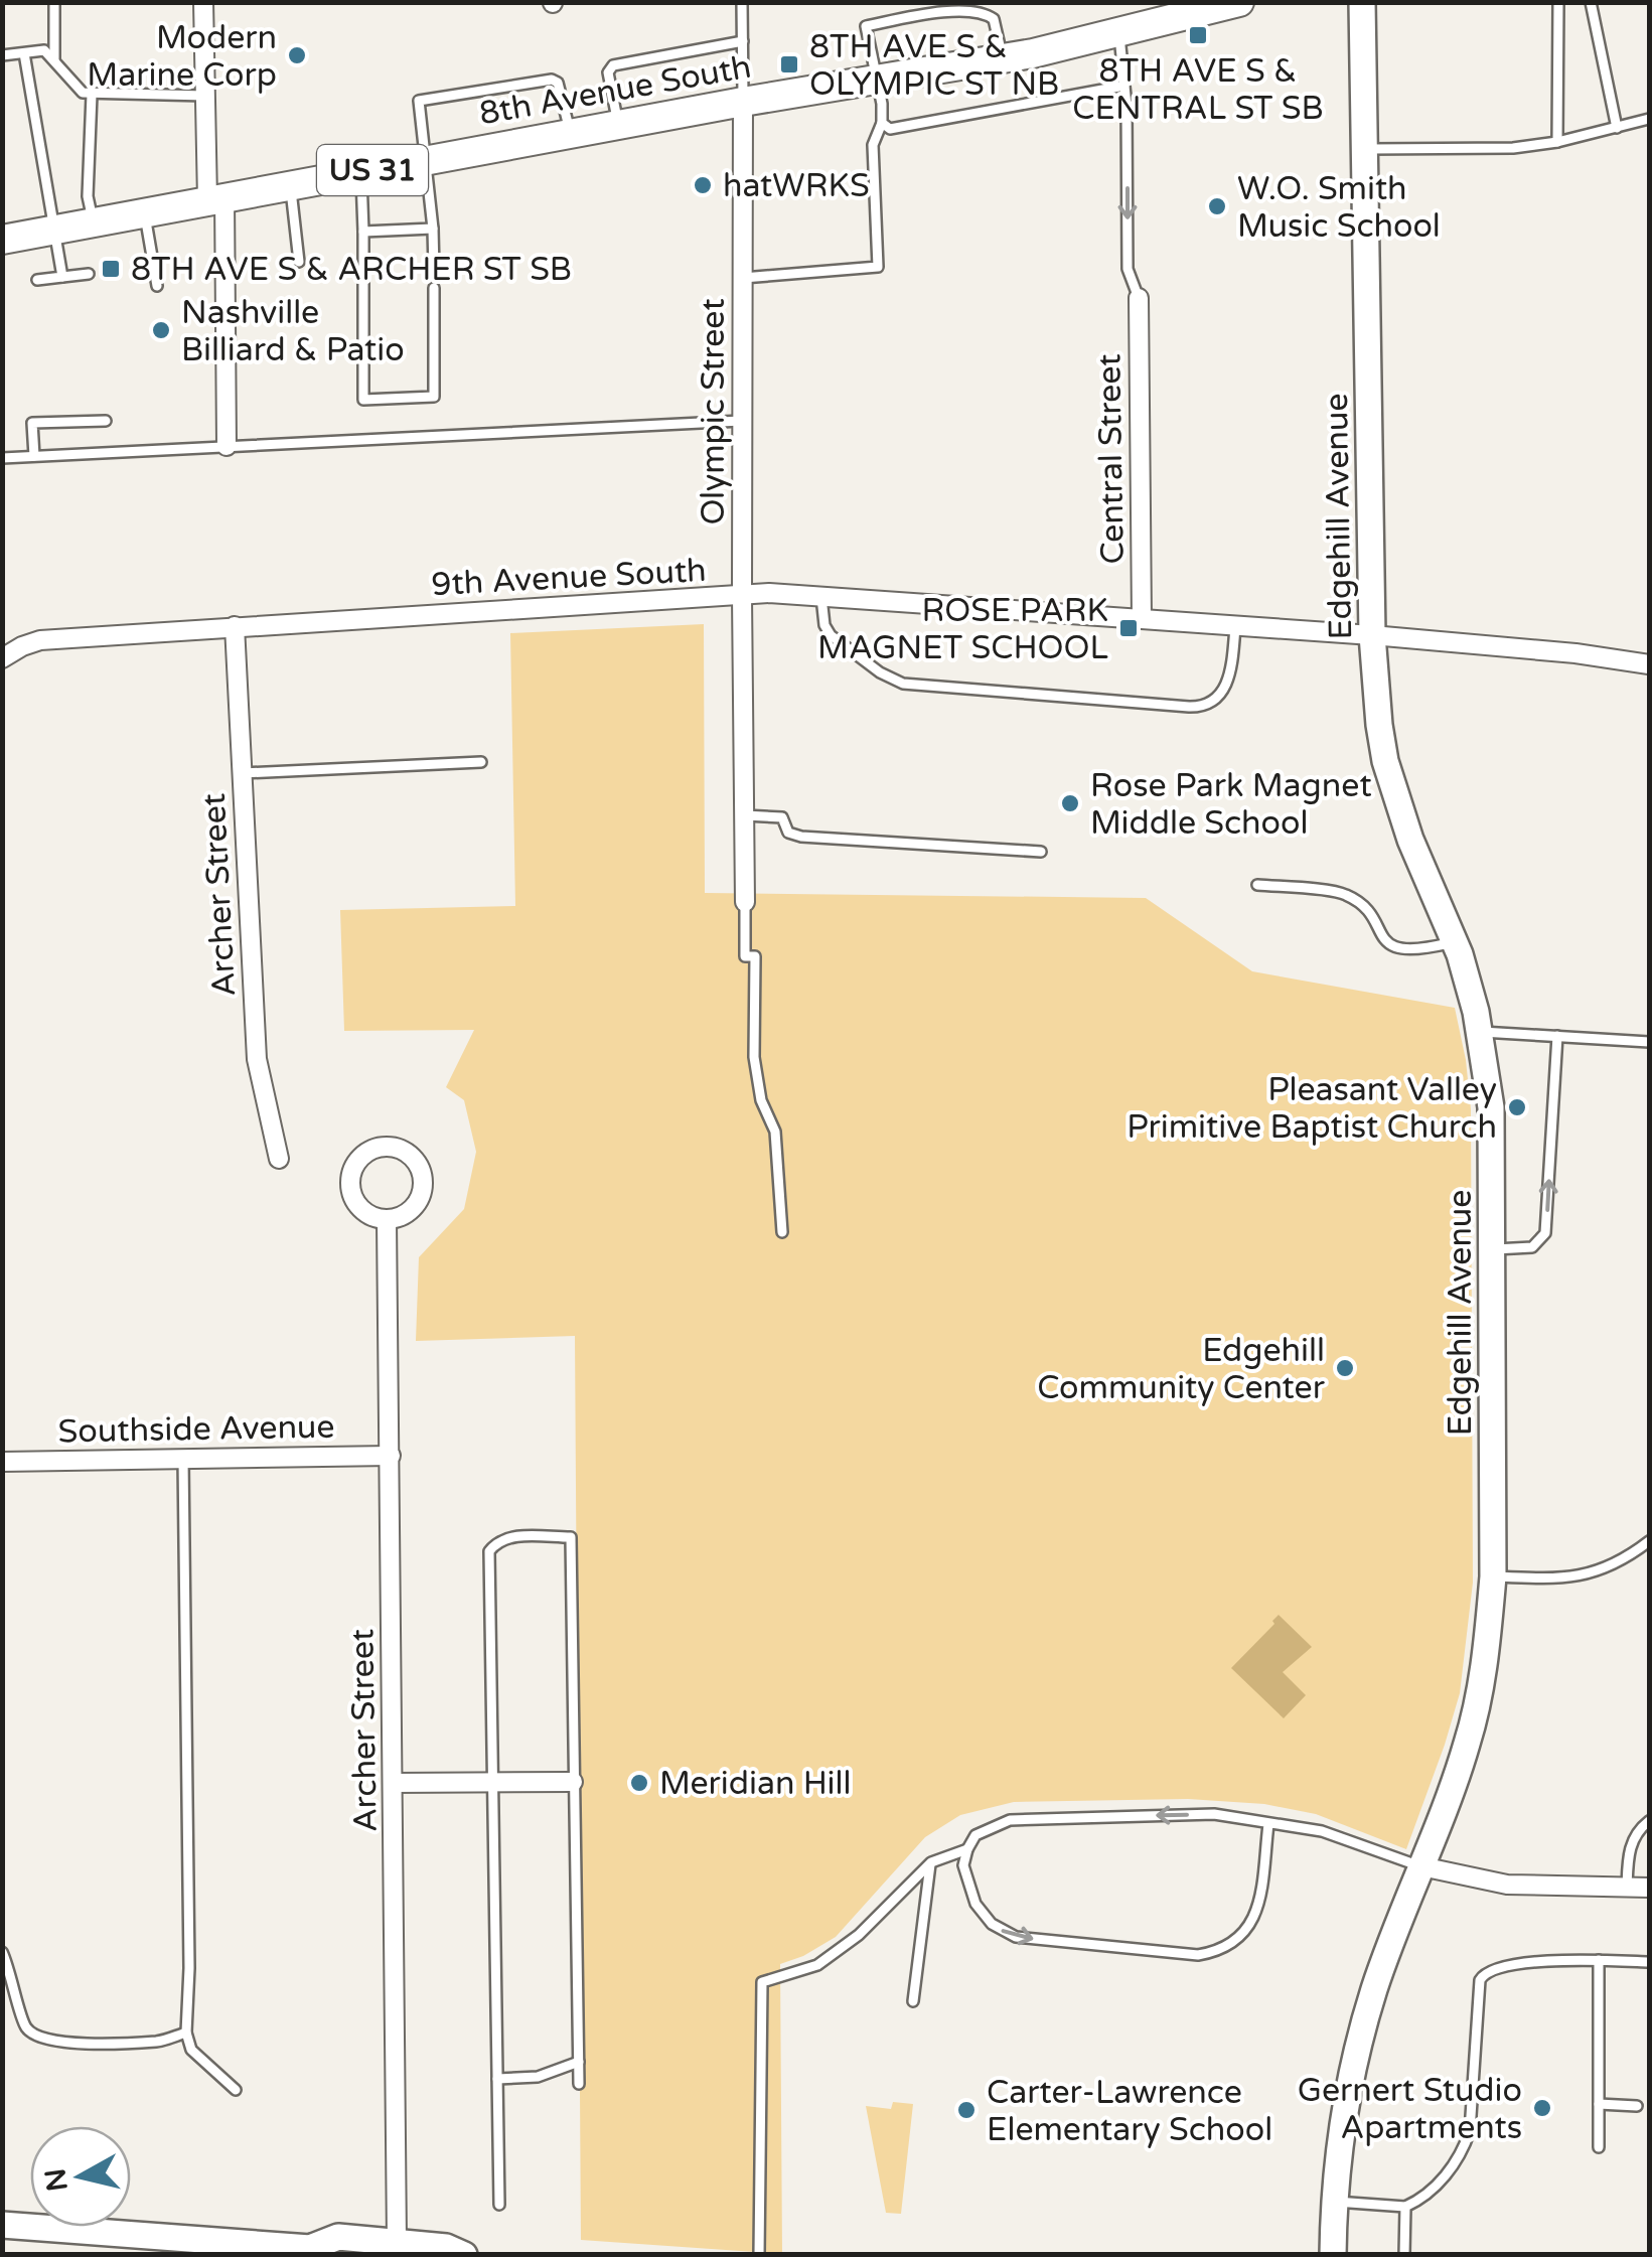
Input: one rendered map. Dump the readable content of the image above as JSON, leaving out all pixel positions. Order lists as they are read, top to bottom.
{
  "streets": {
    "main road": ["8th Avenue South", "US 31"],
    "street": [
      "Olympic Street",
      "Central Street",
      "Edgehill Avenue",
      "9th Avenue South",
      "Archer Street",
      "Southside Avenue"
    ]
  },
  "crossings": [
    ["8th Avenue South", "Olympic Street"],
    ["Olympic Street", "9th Avenue South"],
    ["Central Street", "9th Avenue South"],
    ["Edgehill Avenue", "9th Avenue South"],
    ["9th Avenue South", "Archer Street"],
    ["Archer Street", "Southside Avenue"]
  ],
  "places": {
    "transit": [
      "8TH AVE S & CENTRAL ST SB",
      "8TH AVE S & OLYMPIC ST NB",
      "8TH AVE S & ARCHER ST SB",
      "ROSE PARK MAGNET SCHOOL"
    ],
    "other": [
      "Modern Marine Corp",
      "hatWRKS",
      "W.O. Smith Music School",
      "Nashville Billiard & Patio",
      "Rose Park Magnet Middle School",
      "Pleasant Valley Primitive Baptist Church",
      "Edgehill Community Center",
      "Meridian Hill",
      "Gernert Studio Apartments",
      "Carter-Lawrence Elementary School"
    ]
  },
  "north": "left"
}
